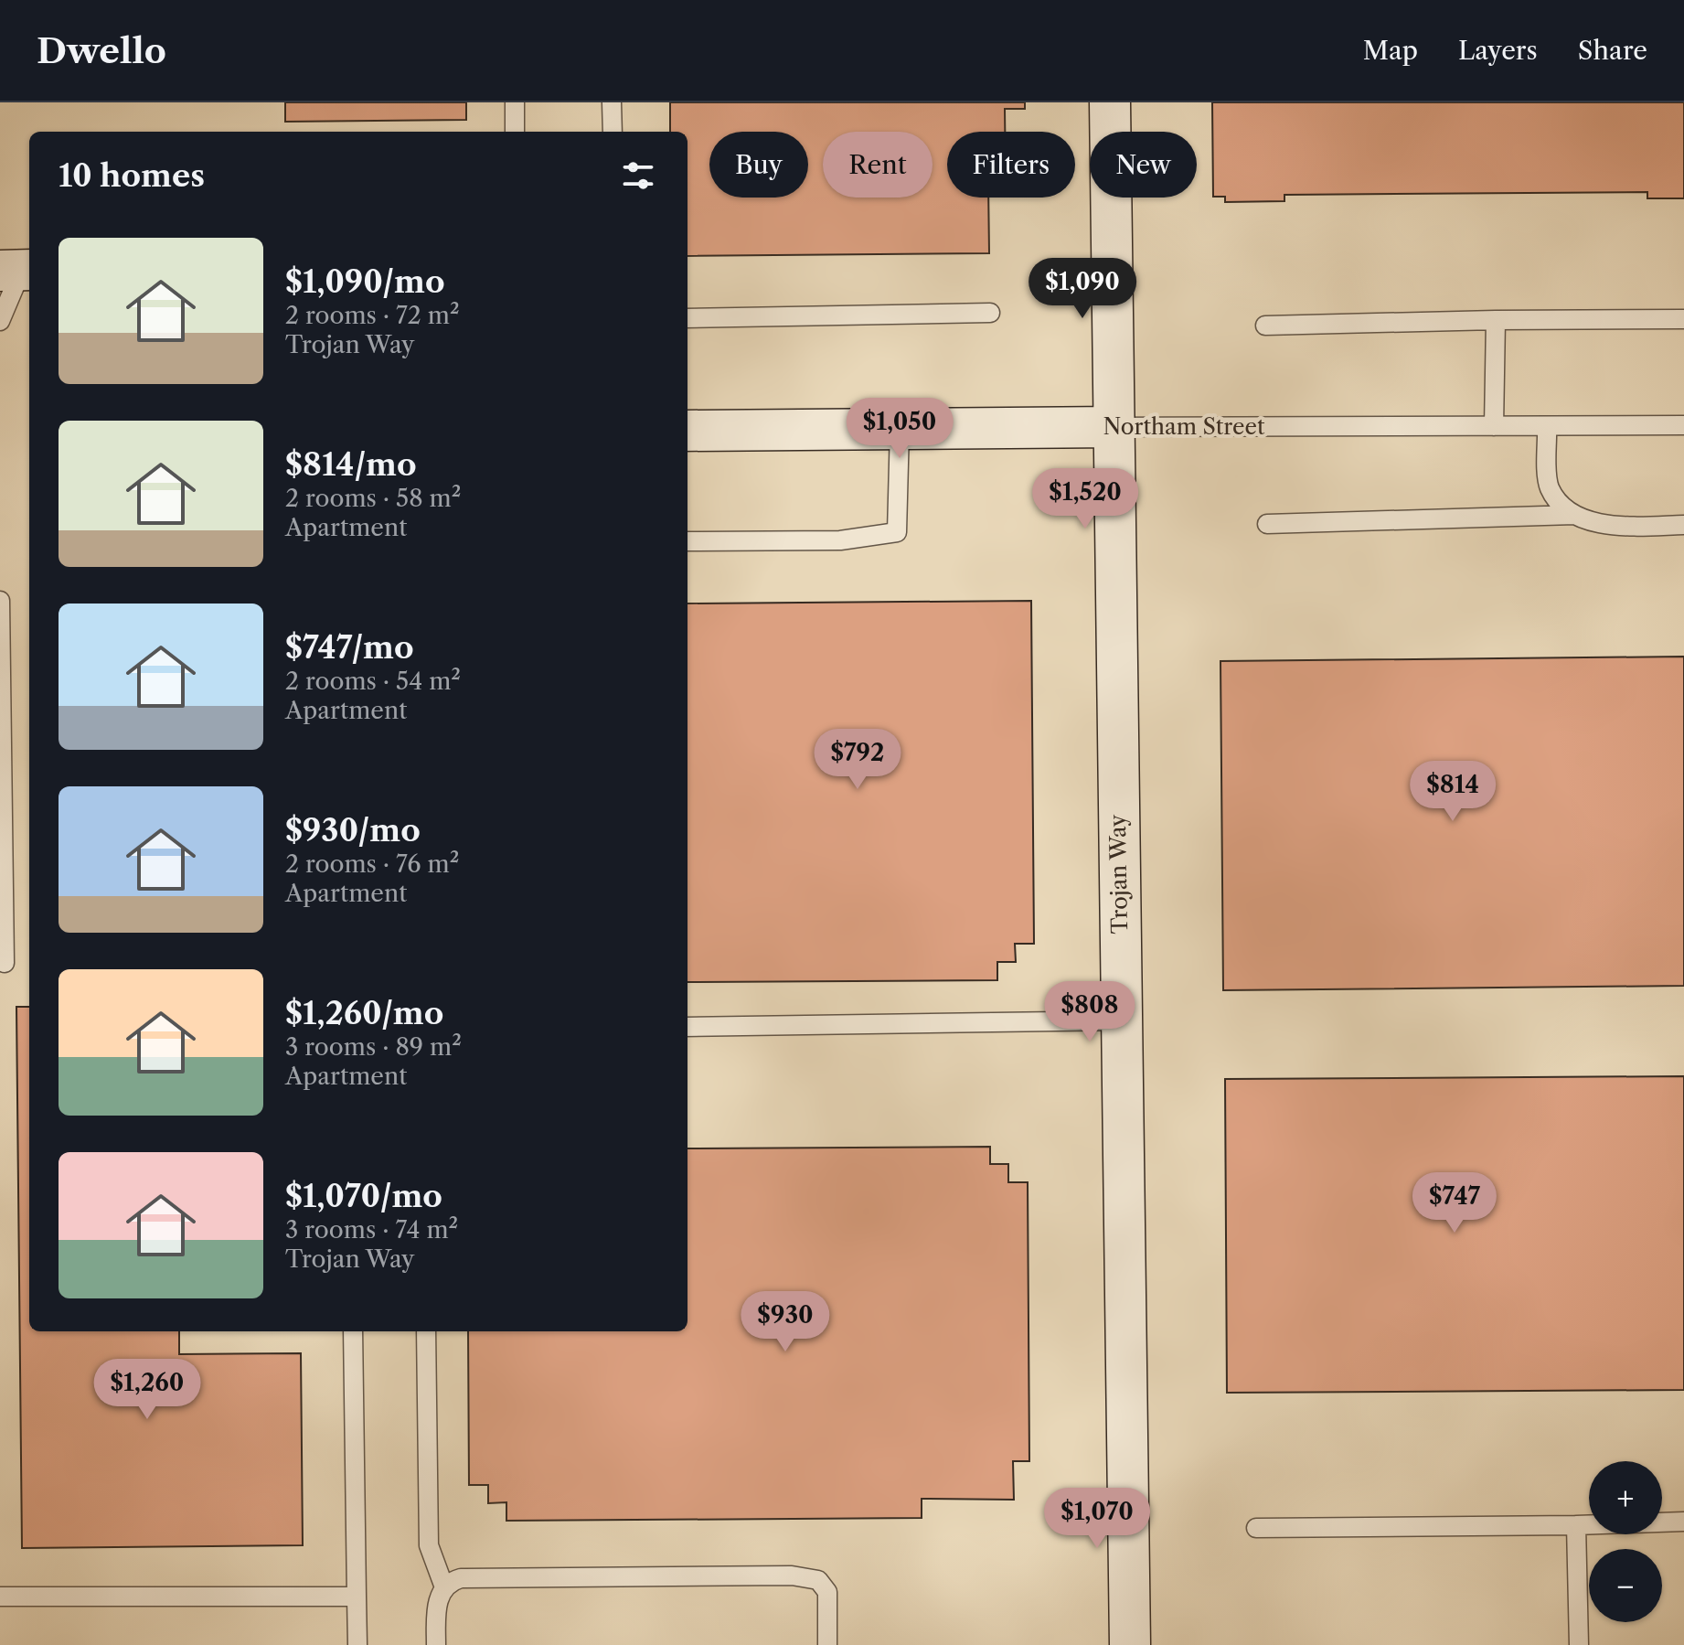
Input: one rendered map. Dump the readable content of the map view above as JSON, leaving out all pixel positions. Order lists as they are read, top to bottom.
{
  "streets": {
    "street": ["Northam Street", "Trojan Way"]
  },
  "crossings": [
    ["Northam Street", "Trojan Way"]
  ],
  "page": {
    "header": "Dwello",
    "nav": ["Map", "Layers", "Share"],
    "chip": [
      "Buy",
      "Rent",
      "Filters",
      "New"
    ],
    "heading": "10 homes",
    "list": [
      {
        "name": "$1,090/mo",
        "note": "2 rooms · 72 m² · Trojan Way"
      },
      {
        "name": "$814/mo",
        "note": "2 rooms · 58 m² · Apartment"
      },
      {
        "name": "$747/mo",
        "note": "2 rooms · 54 m² · Apartment"
      },
      {
        "name": "$930/mo",
        "note": "2 rooms · 76 m² · Apartment"
      },
      {
        "name": "$1,260/mo",
        "note": "3 rooms · 89 m² · Apartment"
      },
      {
        "name": "$1,070/mo",
        "note": "3 rooms · 74 m² · Trojan Way"
      }
    ],
    "price": [
      "$1,090",
      "$1,050",
      "$1,520",
      "$792",
      "$814",
      "$808",
      "$747",
      "$930",
      "$1,260",
      "$1,070"
    ],
    "map_buttons": ["+", "−"]
  }
}
